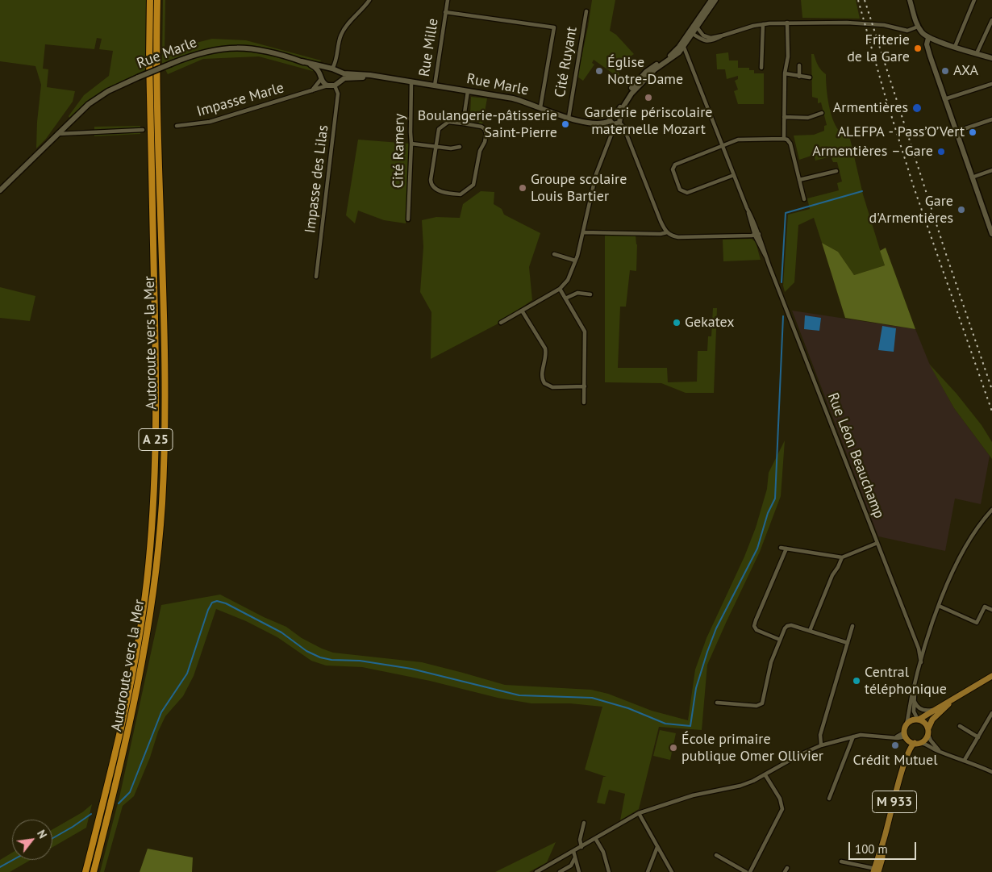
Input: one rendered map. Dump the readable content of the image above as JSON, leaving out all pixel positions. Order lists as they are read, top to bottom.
{
  "streets": {
    "highway": ["Autoroute vers la Mer", "A 25"],
    "main road": ["Rue Marle", "M 933"],
    "street": [
      "Rue Mille",
      "Cité Ruyant",
      "Impasse Marle",
      "Cité Ramery",
      "Impasse des Lilas",
      "Rue Léon Beauchamp"
    ]
  },
  "crossings": [
    ["Rue Mille", "Rue Marle"],
    ["Rue Marle", "Cité Ruyant"],
    ["Rue Marle", "Impasse Marle"],
    ["Rue Marle", "Cité Ramery"],
    ["Rue Marle", "Impasse des Lilas"],
    ["Impasse Marle", "Impasse des Lilas"]
  ],
  "places": [
    "Friterie de la Gare",
    "Église Notre-Dame",
    "AXA",
    "Garderie périscolaire maternelle Mozart",
    "Armentières",
    "Boulangerie-pâtisserie Saint-Pierre",
    "ALEFPA - Pass’O’Vert",
    "Armentières – Gare",
    "Groupe scolaire Louis Bartier",
    "Gare d'Armentières",
    "Gekatex",
    "Central téléphonique",
    "Crédit Mutuel",
    "École primaire publique Omer Ollivier"
  ],
  "scale_bar": "100 m",
  "north": "top right"
}
